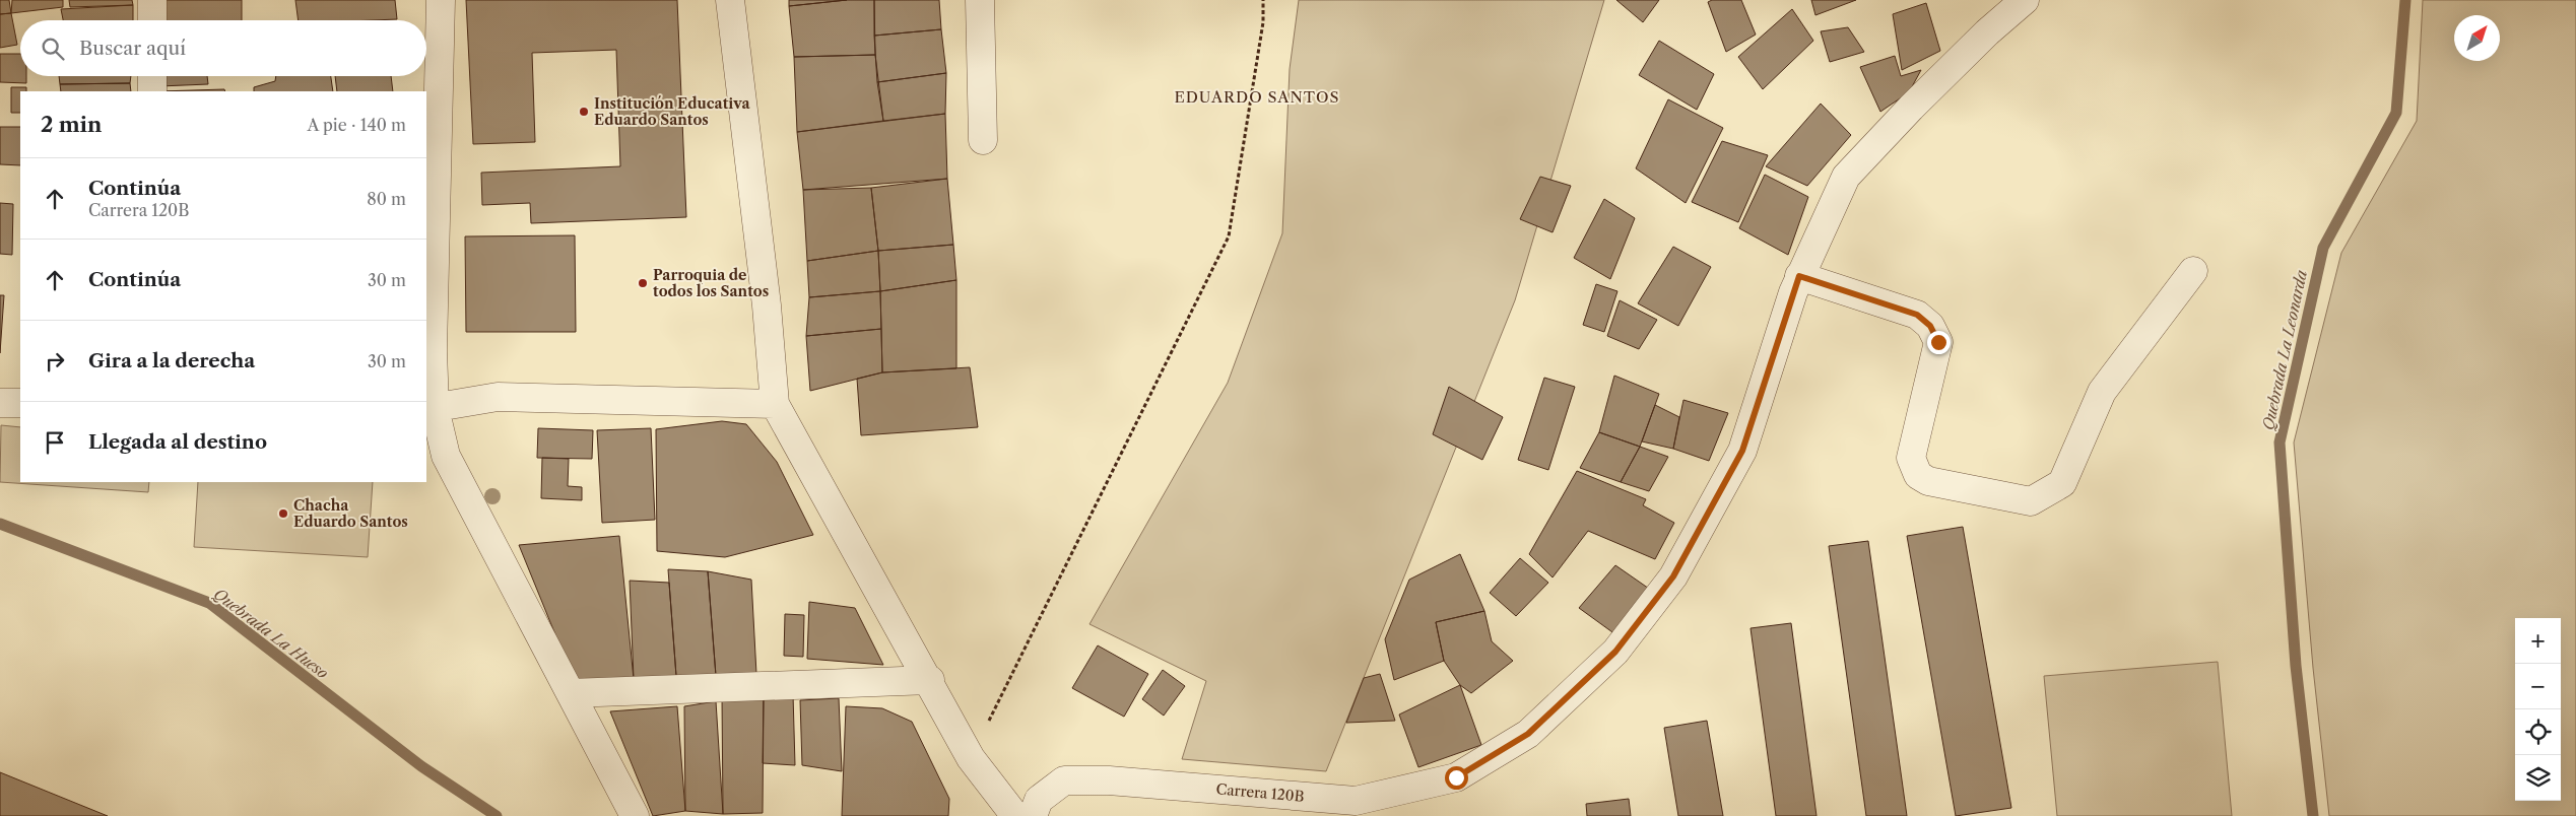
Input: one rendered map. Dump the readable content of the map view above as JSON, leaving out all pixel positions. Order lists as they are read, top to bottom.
{
  "streets": {
    "street": ["Carrera 120B"]
  },
  "districts": ["EDUARDO SANTOS"],
  "water": ["Quebrada La Leonarda", "Quebrada La Hueso"],
  "places": ["Institución Educativa Eduardo Santos", "Parroquia de todos los Santos", "Chacha Eduardo Santos"],
  "north": "top right",
  "page": {
    "search": "Buscar aquí",
    "heading": ["2 min", "A pie · 140 m"],
    "list": [
      ["Continúa", "Carrera 120B", "80 m"],
      ["Continúa", "30 m"],
      ["Gira a la derecha", "30 m"],
      "Llegada al destino"
    ],
    "map_buttons": ["+", "−"]
  }
}
